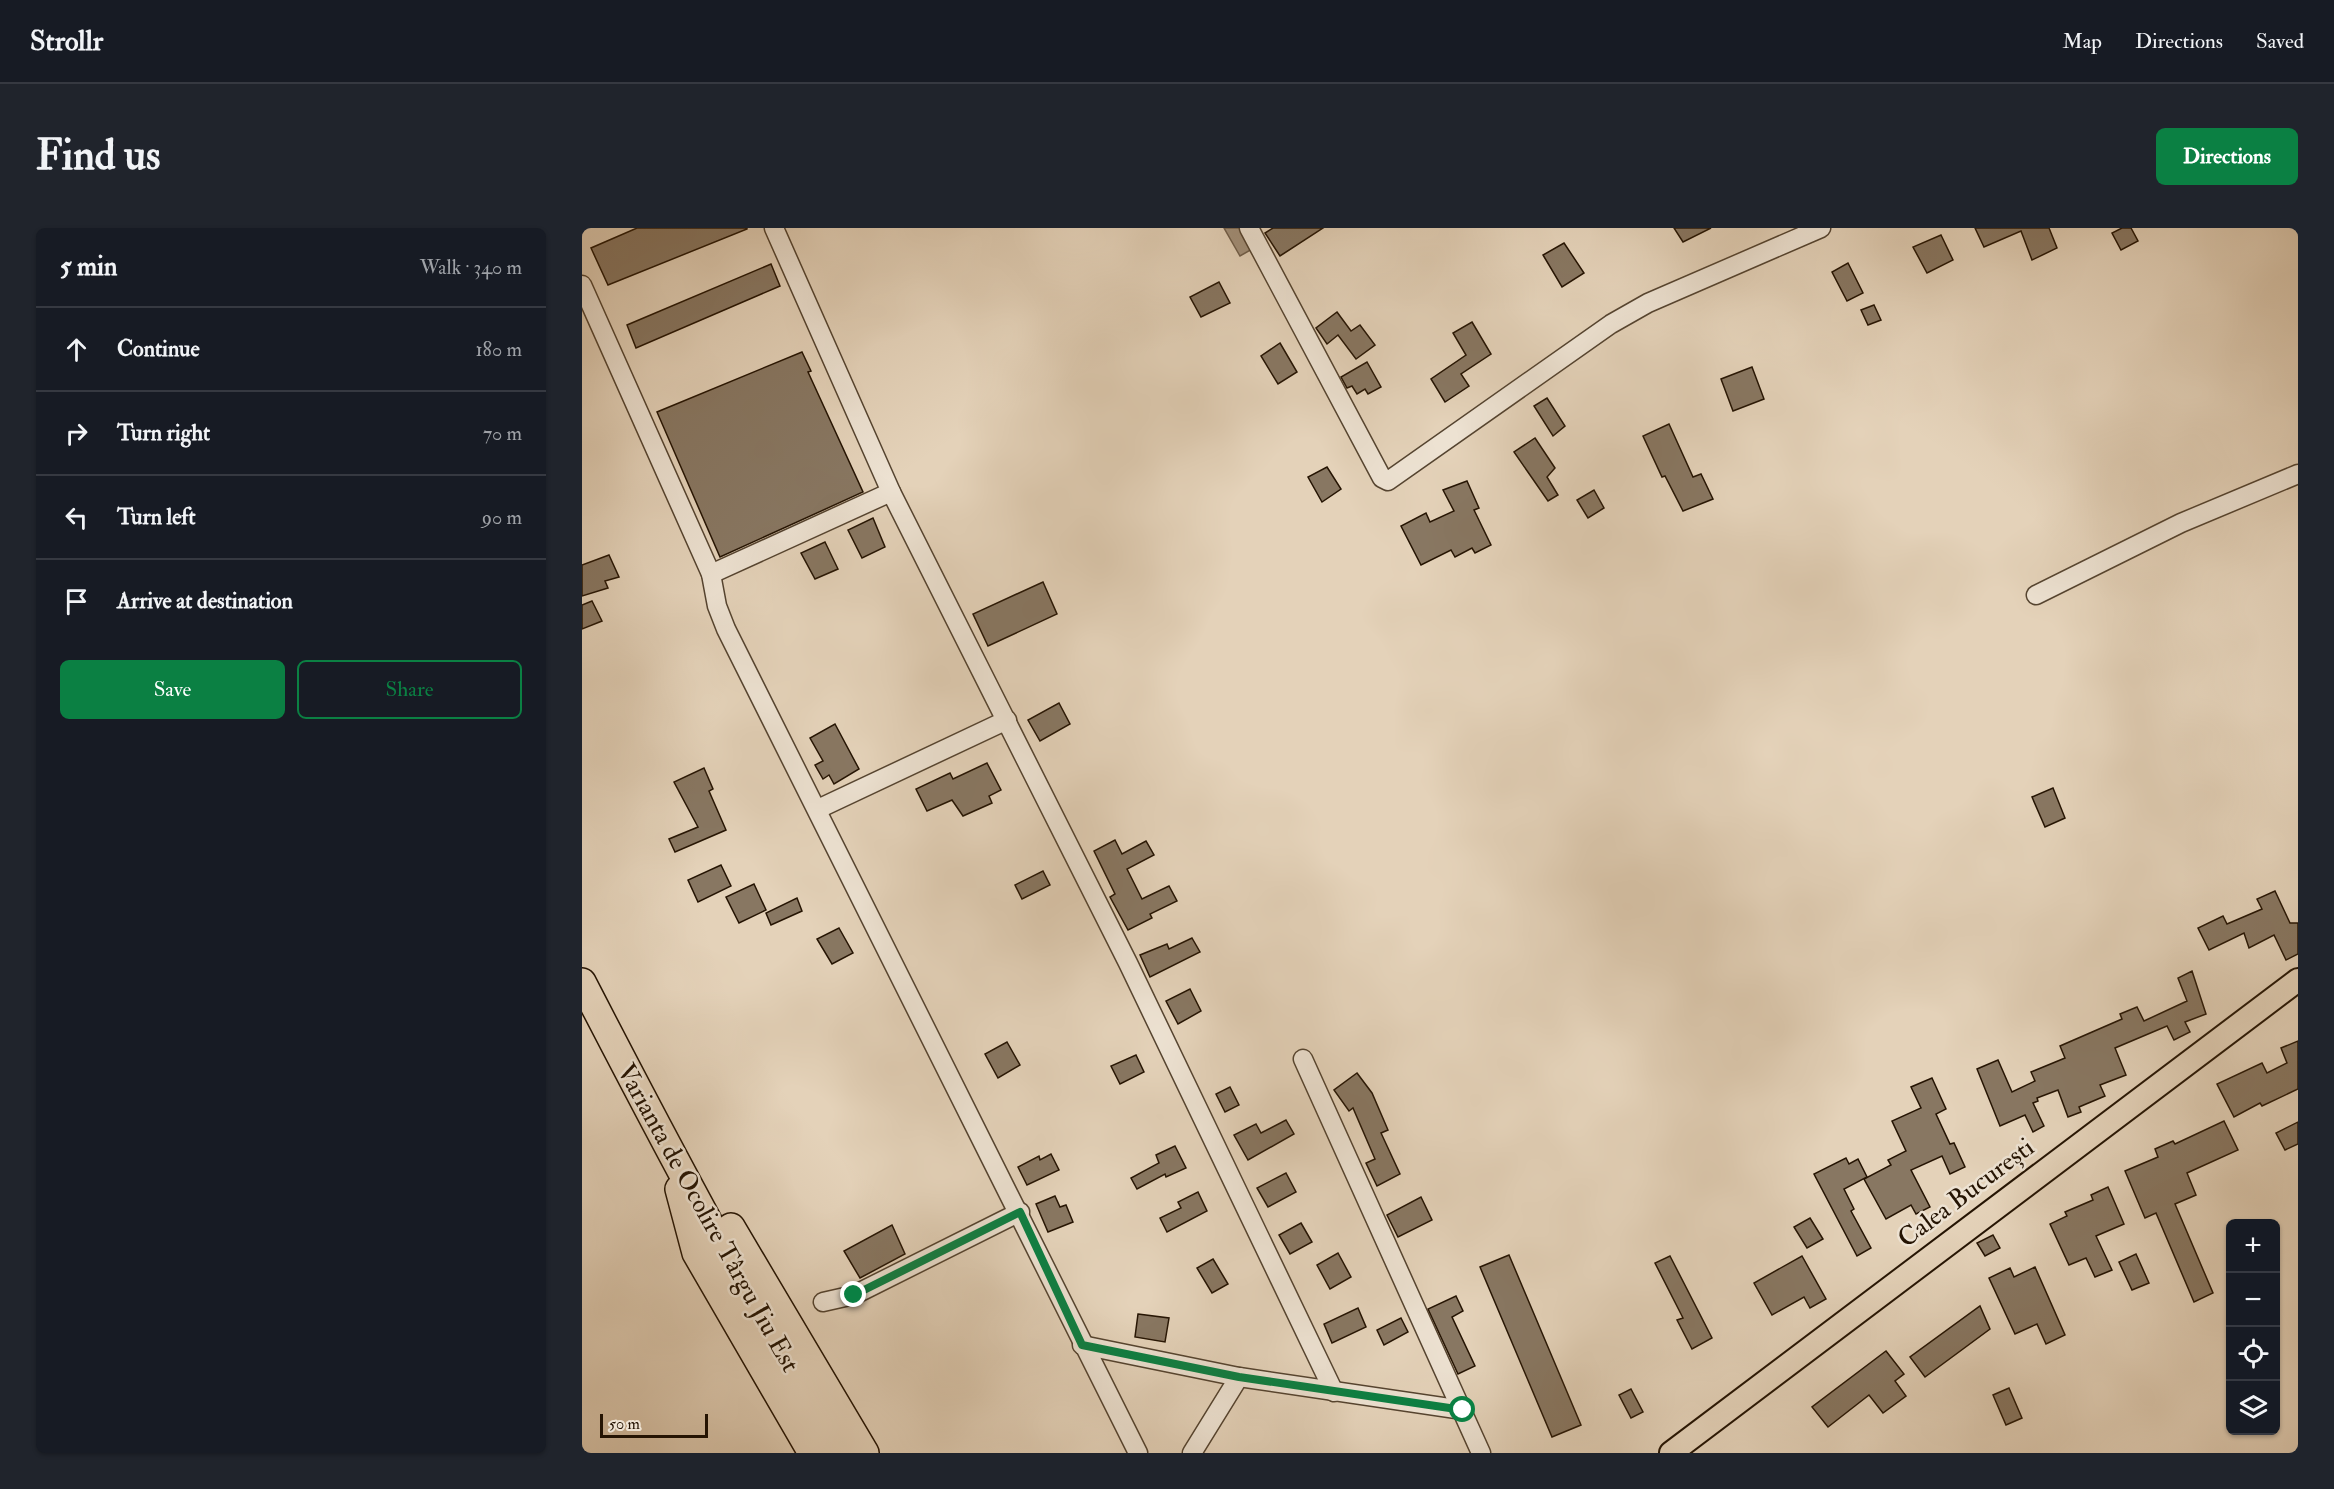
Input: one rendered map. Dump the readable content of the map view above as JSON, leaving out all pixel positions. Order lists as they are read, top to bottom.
{
  "streets": {
    "highway": ["Varianta de Ocolire Târgu Jiu Est"],
    "main road": ["Calea București"]
  },
  "scale_bar": "50 m",
  "page": {
    "header": "Strollr",
    "nav": ["Map", "Directions", "Saved"],
    "buttons": [
      "Directions",
      ["Save", "Share"]
    ],
    "title": "Find us",
    "heading": ["5 min", "Walk · 340 m"],
    "list": [
      ["Continue", "180 m"],
      ["Turn right", "70 m"],
      ["Turn left", "90 m"],
      "Arrive at destination"
    ],
    "map_buttons": ["+", "−"],
    "scale": "50 m"
  }
}
